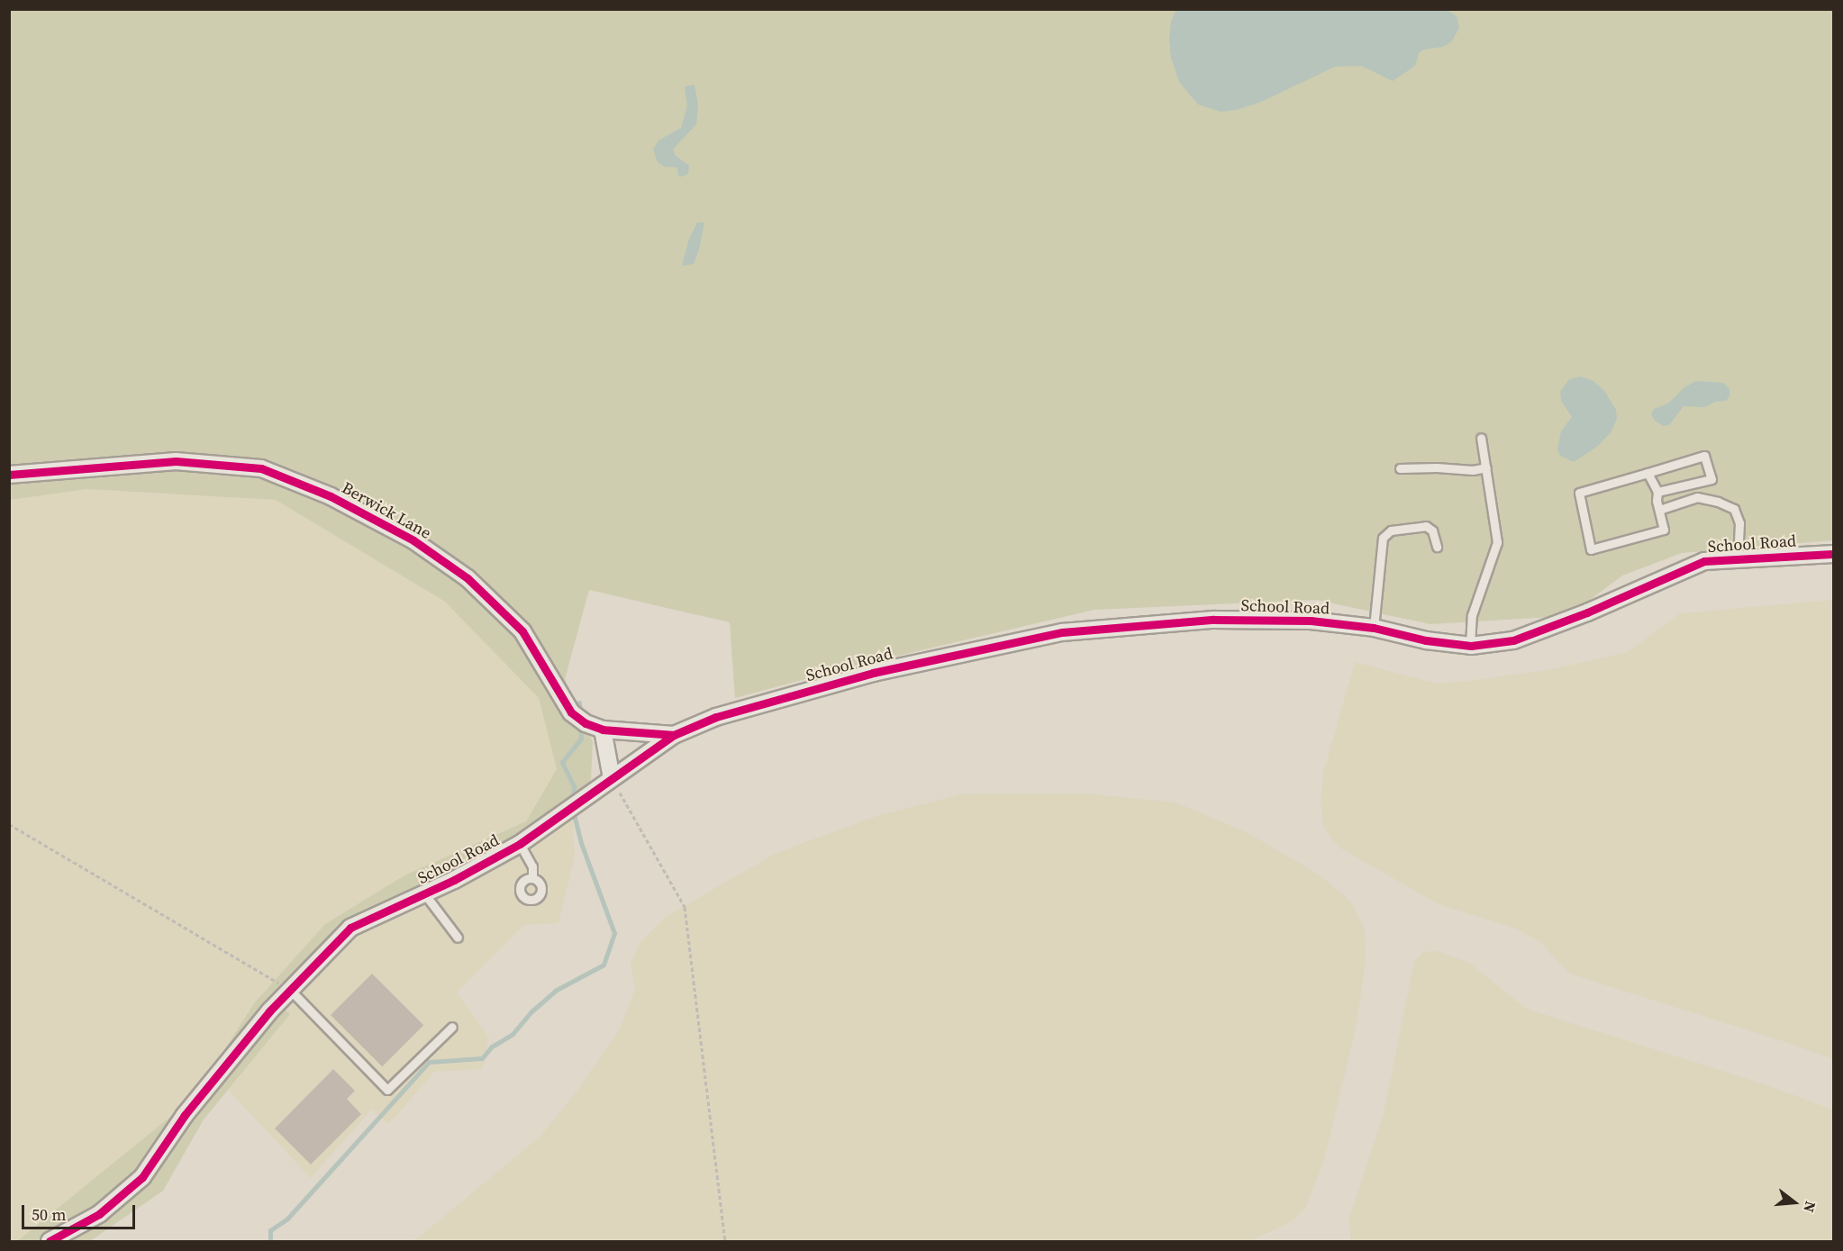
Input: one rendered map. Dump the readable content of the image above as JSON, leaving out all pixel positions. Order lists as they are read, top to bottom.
{
  "streets": {
    "street": ["Berwick Lane", "School Road"]
  },
  "crossings": [
    ["Berwick Lane", "School Road"]
  ],
  "scale_bar": "50 m",
  "north": "right"
}
